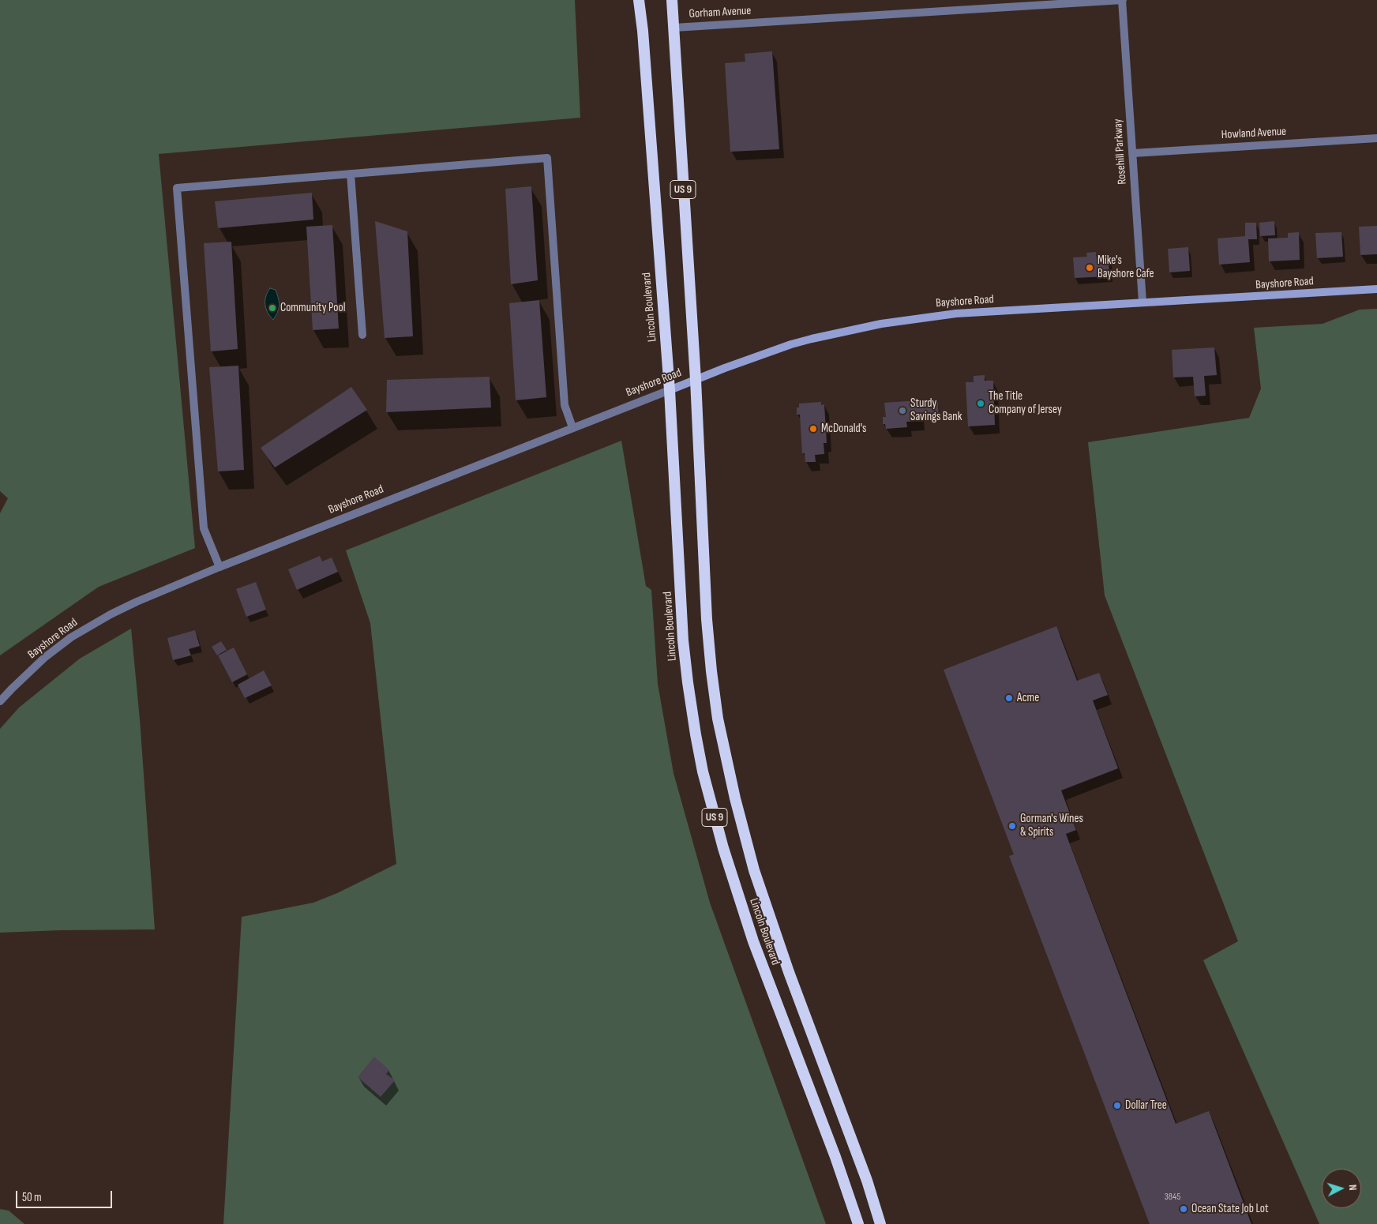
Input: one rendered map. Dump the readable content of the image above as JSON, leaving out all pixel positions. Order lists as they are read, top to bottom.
{
  "streets": {
    "highway": ["US 9", "Lincoln Boulevard"],
    "main road": ["Bayshore Road"],
    "street": ["Gorham Avenue", "Howland Avenue", "Rosehill Parkway"]
  },
  "crossings": [
    ["Gorham Avenue", "Rosehill Parkway"],
    ["Gorham Avenue", "Lincoln Boulevard"],
    ["Howland Avenue", "Rosehill Parkway"],
    ["Rosehill Parkway", "Bayshore Road"],
    ["Bayshore Road", "Lincoln Boulevard"]
  ],
  "places": [
    "Mike's Bayshore Cafe",
    "Community Pool",
    "The Title Company of Jersey",
    "Sturdy Savings Bank",
    "McDonald's",
    "Acme",
    "Gorman's Wines & Spirits",
    "Dollar Tree",
    "Ocean State Job Lot"
  ],
  "house_numbers": ["3845"],
  "scale_bar": "50 m",
  "north": "right"
}
